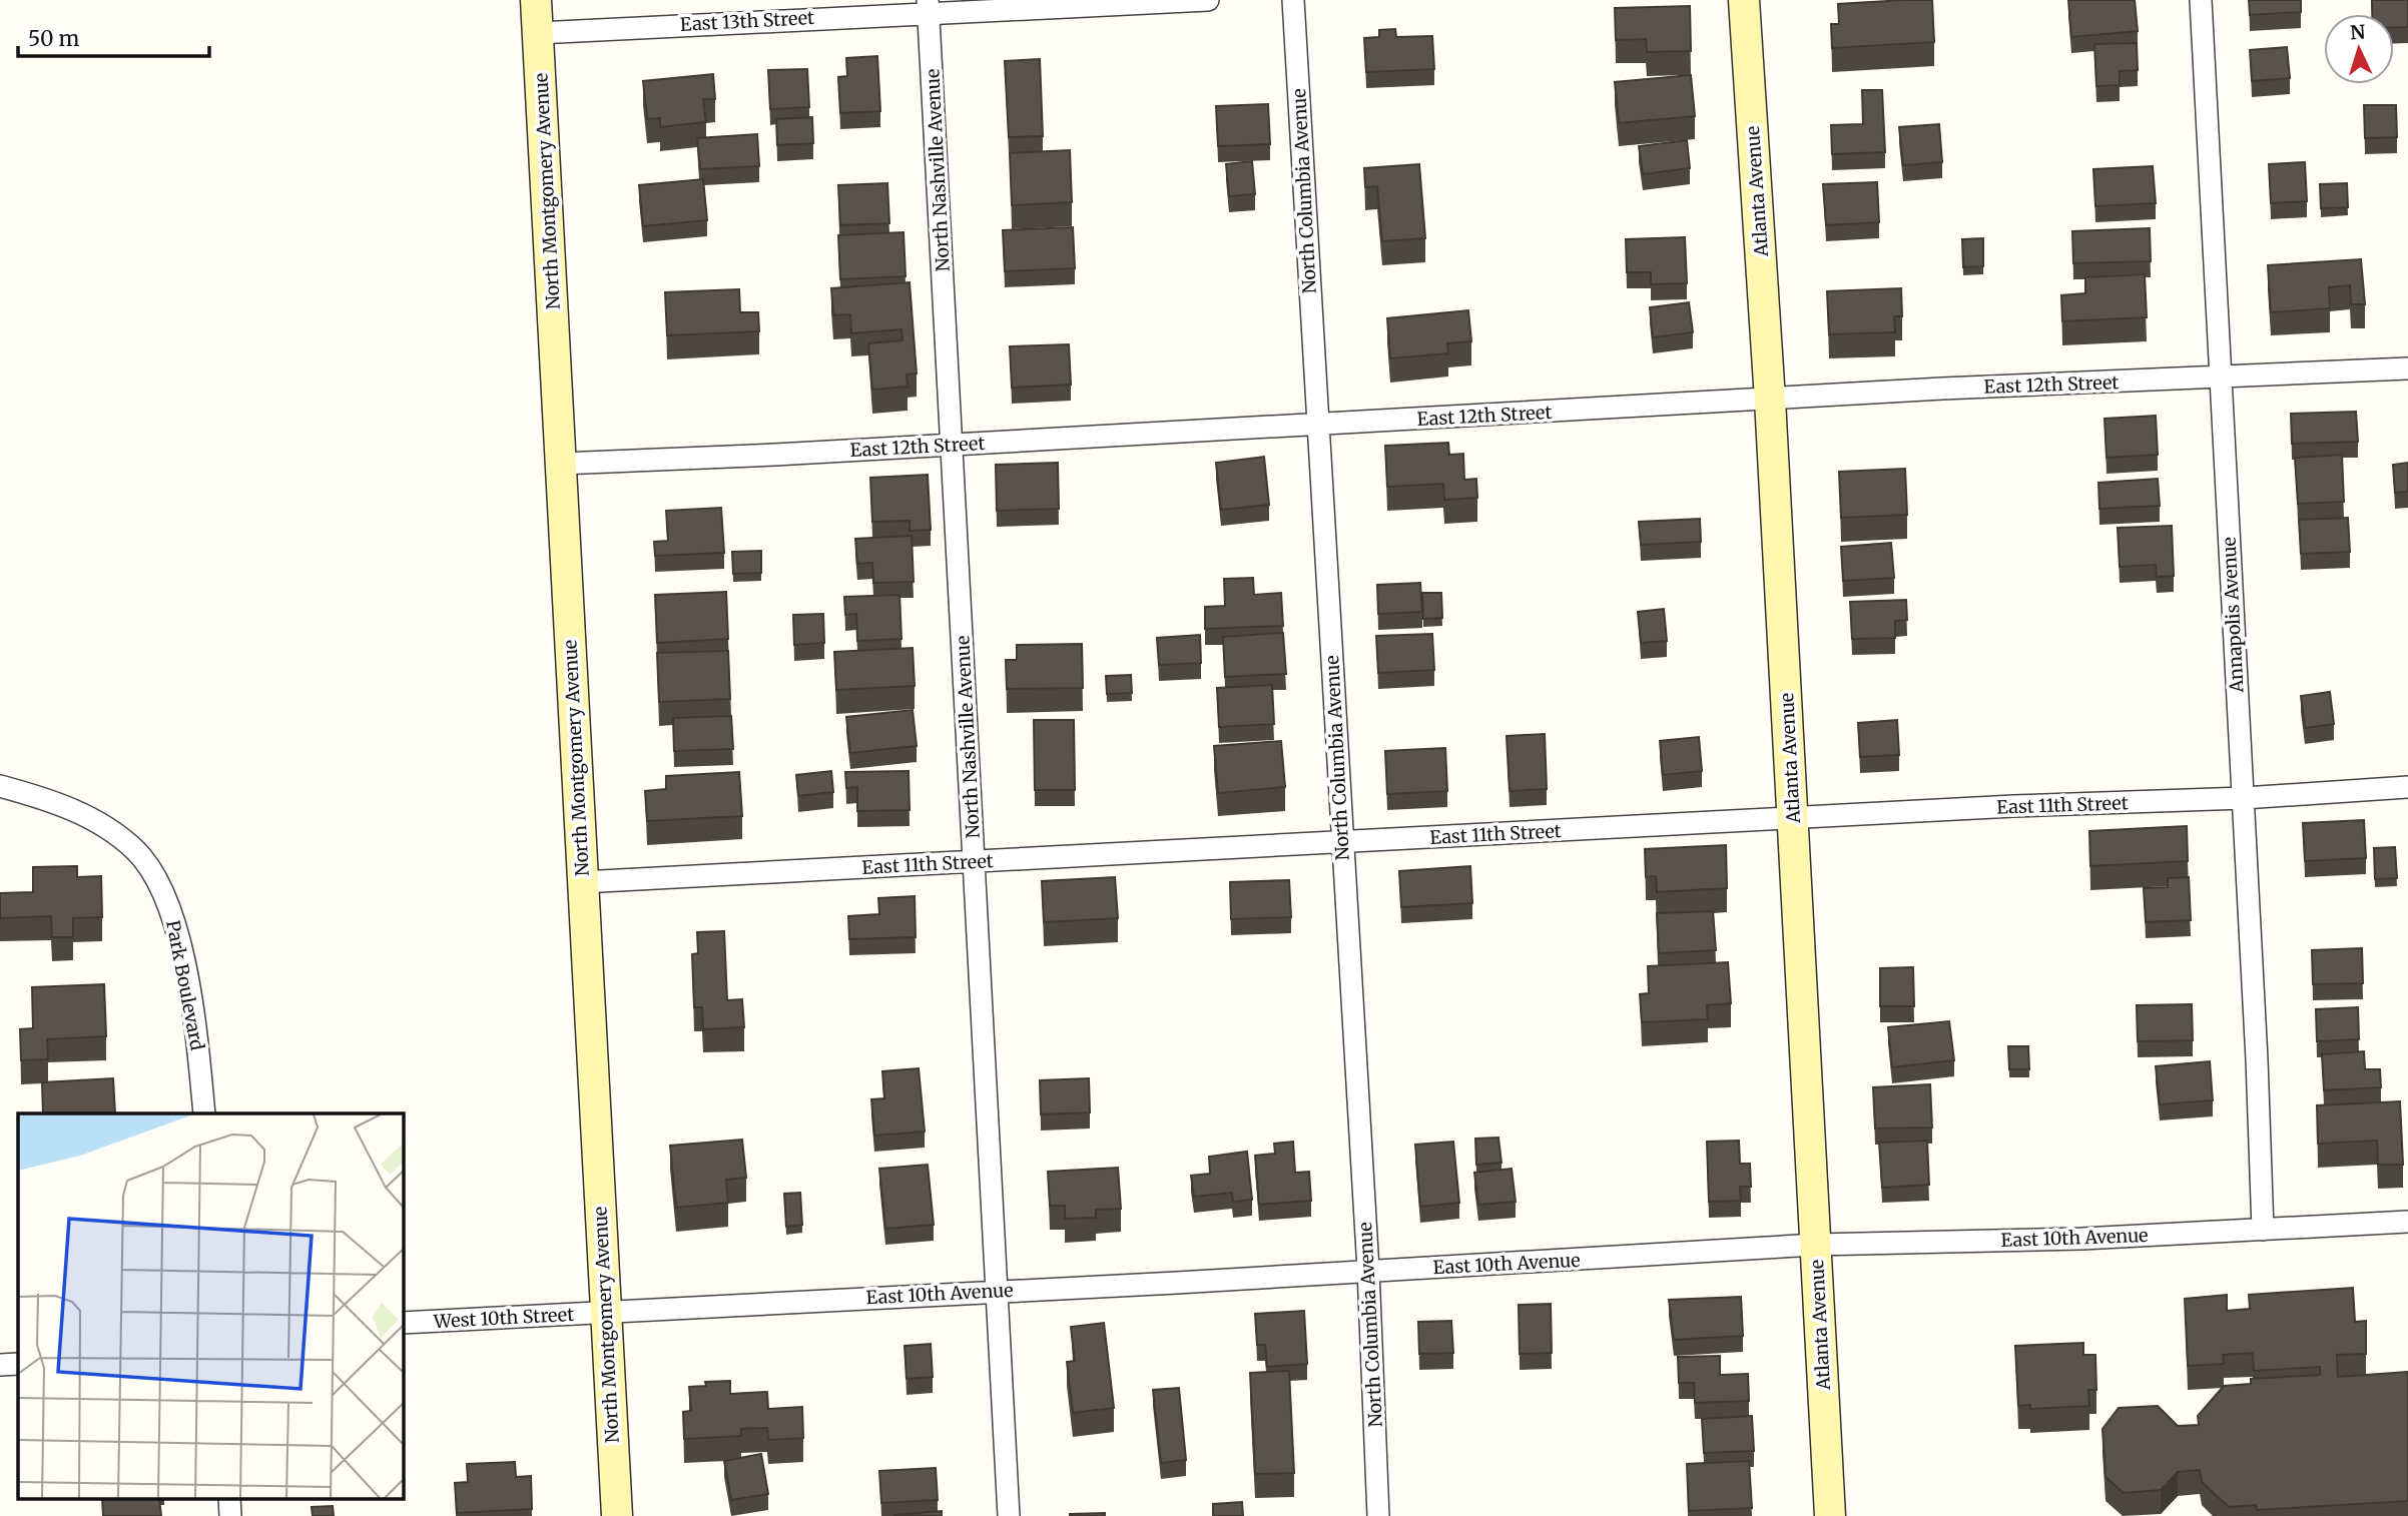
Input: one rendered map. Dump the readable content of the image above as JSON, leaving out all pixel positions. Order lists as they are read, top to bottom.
{
  "streets": {
    "street": [
      "East 13th Street",
      "North Nashville Avenue",
      "North Montgomery Avenue",
      "North Columbia Avenue",
      "Atlanta Avenue",
      "East 12th Street",
      "Annapolis Avenue",
      "East 11th Street",
      "Park Boulevard",
      "East 10th Avenue",
      "West 10th Street"
    ]
  },
  "crossings": [
    ["East 13th Street", "North Nashville Avenue"],
    ["East 13th Street", "North Montgomery Avenue"],
    ["North Nashville Avenue", "East 12th Street"],
    ["North Nashville Avenue", "East 11th Street"],
    ["North Nashville Avenue", "East 10th Avenue"],
    ["North Montgomery Avenue", "East 12th Street"],
    ["North Montgomery Avenue", "East 11th Street"],
    ["North Montgomery Avenue", "East 10th Avenue"],
    ["North Montgomery Avenue", "West 10th Street"],
    ["North Columbia Avenue", "East 12th Street"],
    ["North Columbia Avenue", "East 11th Street"],
    ["North Columbia Avenue", "East 10th Avenue"],
    ["Atlanta Avenue", "East 12th Street"],
    ["Atlanta Avenue", "East 11th Street"],
    ["Atlanta Avenue", "East 10th Avenue"],
    ["East 12th Street", "Annapolis Avenue"],
    ["Annapolis Avenue", "East 11th Street"],
    ["Annapolis Avenue", "East 10th Avenue"],
    ["East 10th Avenue", "West 10th Street"]
  ],
  "scale_bar": "50 m",
  "north": "top"
}
